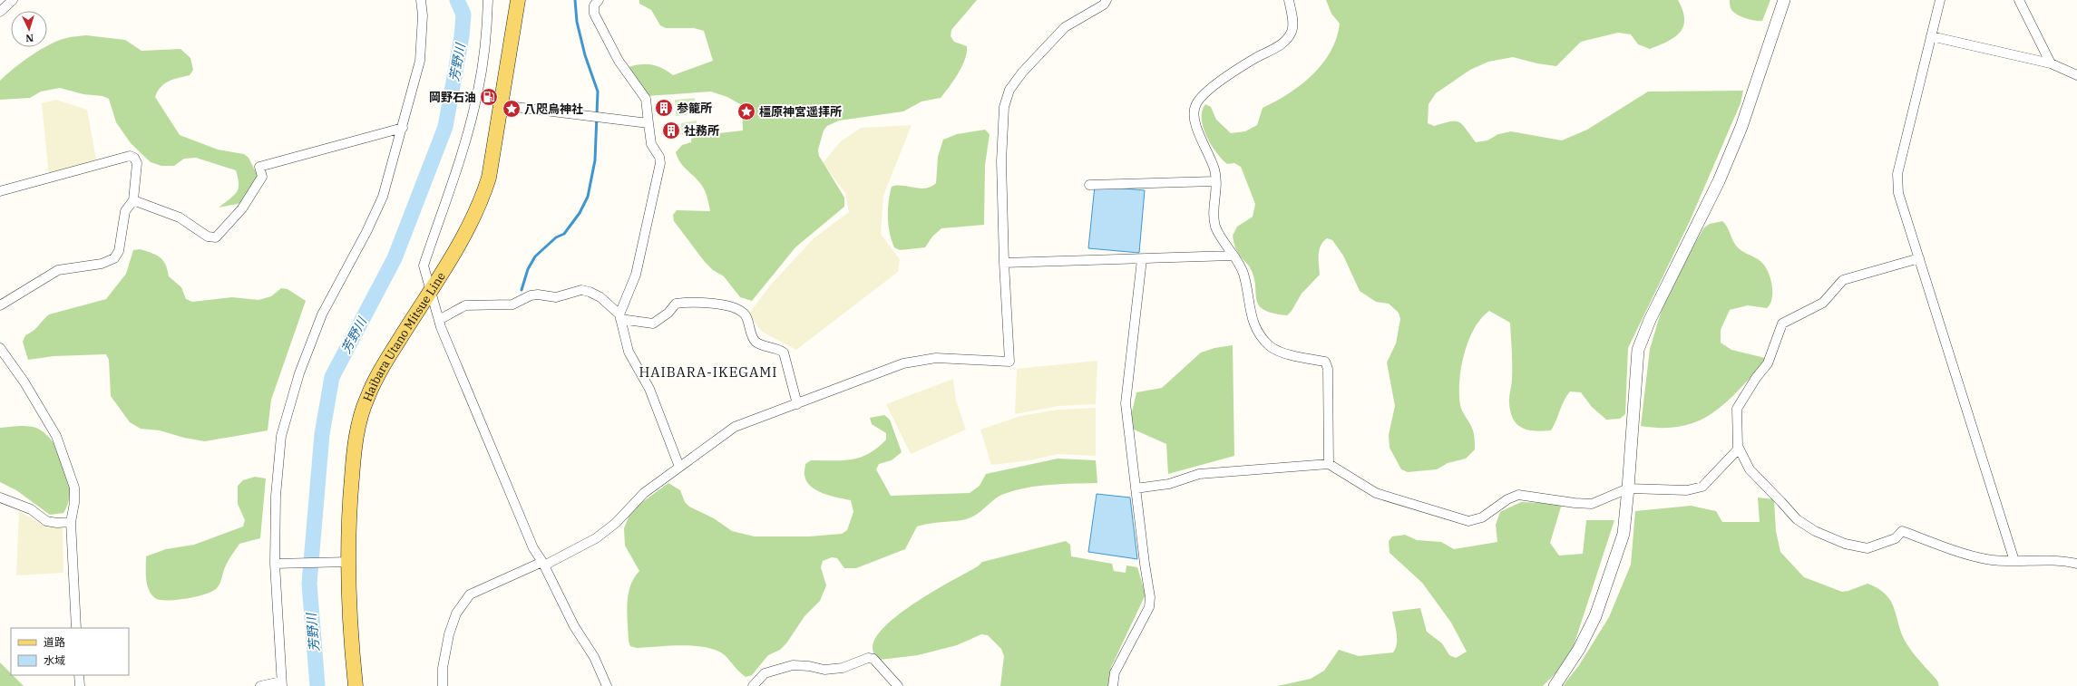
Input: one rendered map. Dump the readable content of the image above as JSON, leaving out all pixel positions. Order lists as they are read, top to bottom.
{
  "streets": {
    "main road": ["Haibara Utano Mitsue Line"]
  },
  "districts": ["HAIBARA-IKEGAMI"],
  "water": ["芳野川"],
  "places": {
    "fuel station": ["岡野石油"],
    "building": ["参籠所", "社務所"],
    "place": ["八咫烏神社", "橿原神宮遥拝所"]
  },
  "legend": ["道路", "水域"],
  "north": "bottom"
}
